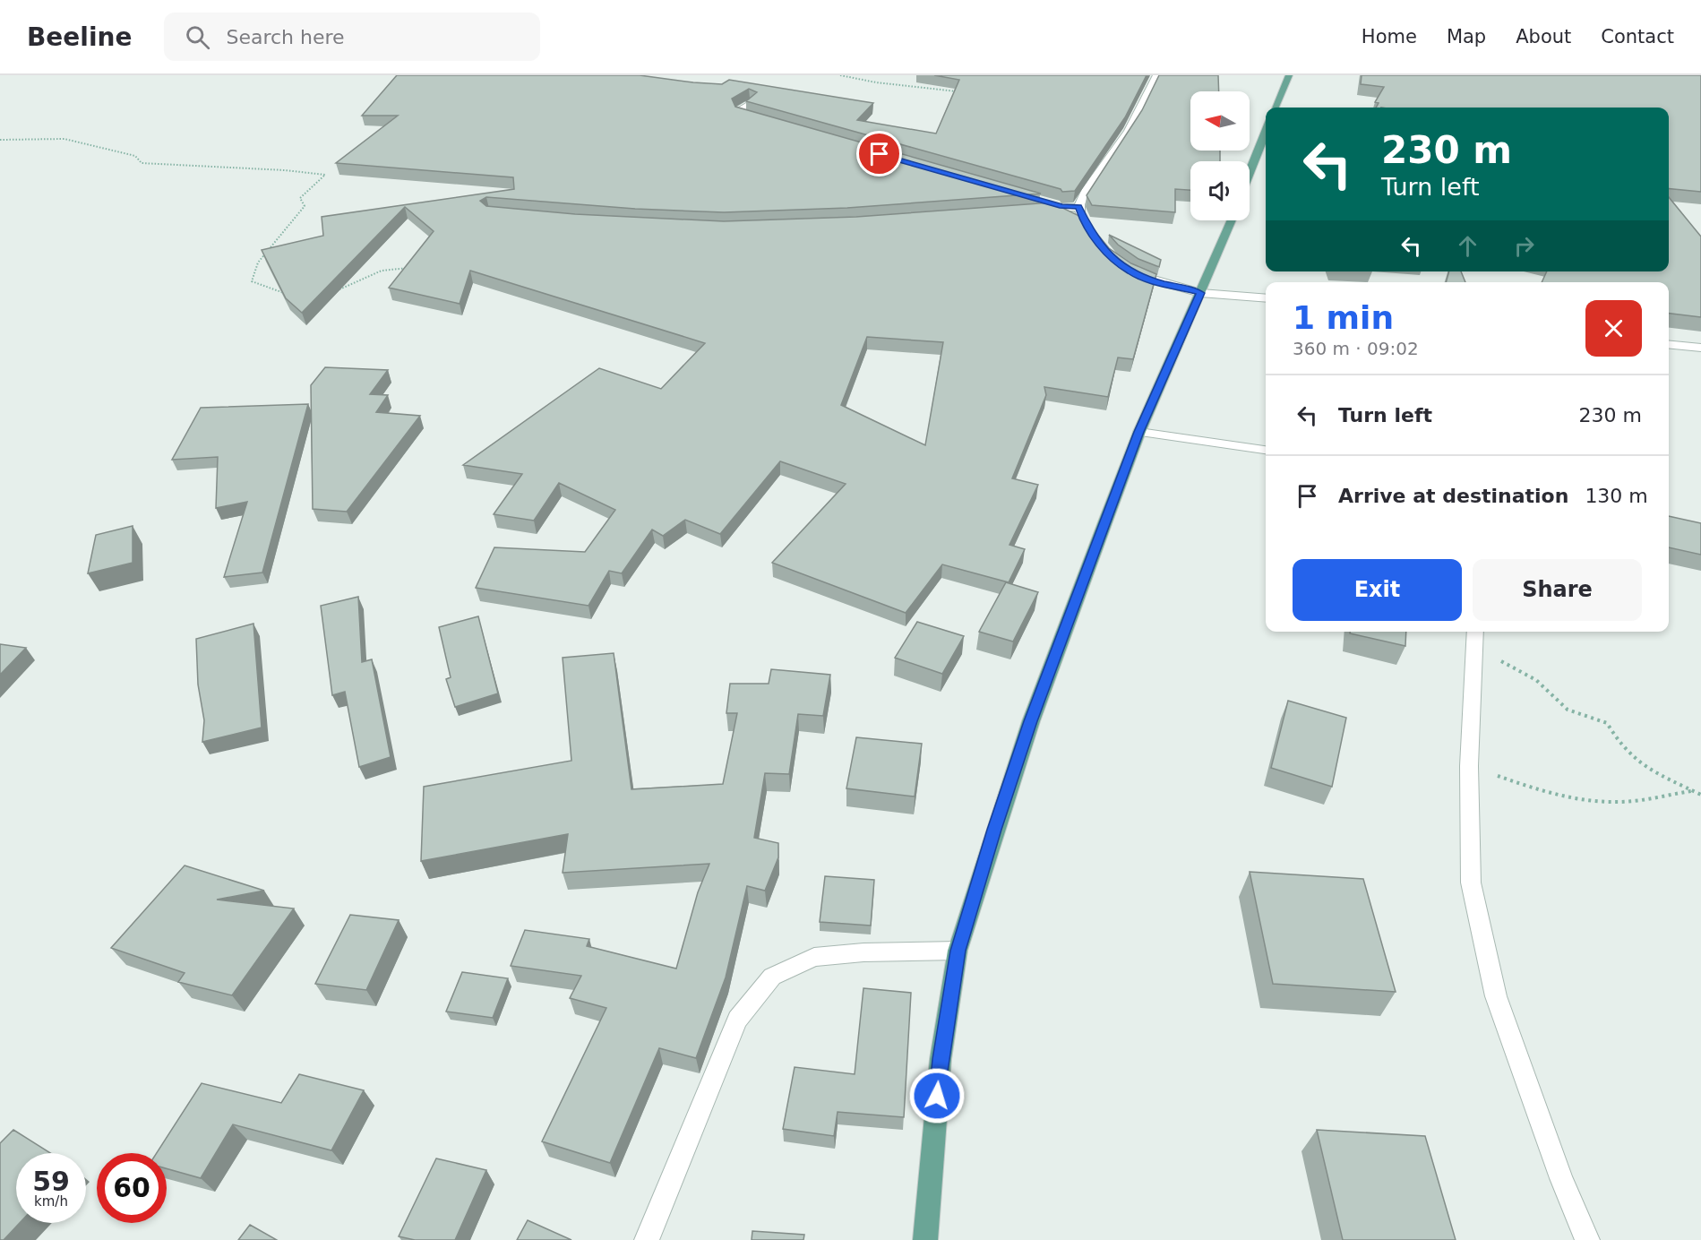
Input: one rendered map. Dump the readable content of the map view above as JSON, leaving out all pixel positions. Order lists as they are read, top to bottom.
{
  "north": "left",
  "page": {
    "header": "Beeline",
    "search": "Search here",
    "nav": [
      "Home",
      "Map",
      "About",
      "Contact"
    ],
    "turn": ["230 m", "Turn left"],
    "heading": ["1 min", "360 m · 09:02"],
    "list": [
      {
        "name": "Turn left",
        "value": "230 m"
      },
      {
        "name": "Arrive at destination",
        "value": "130 m"
      }
    ],
    "buttons": ["Exit", "Share"],
    "speed": "59 km/h",
    "limit": "60"
  }
}
